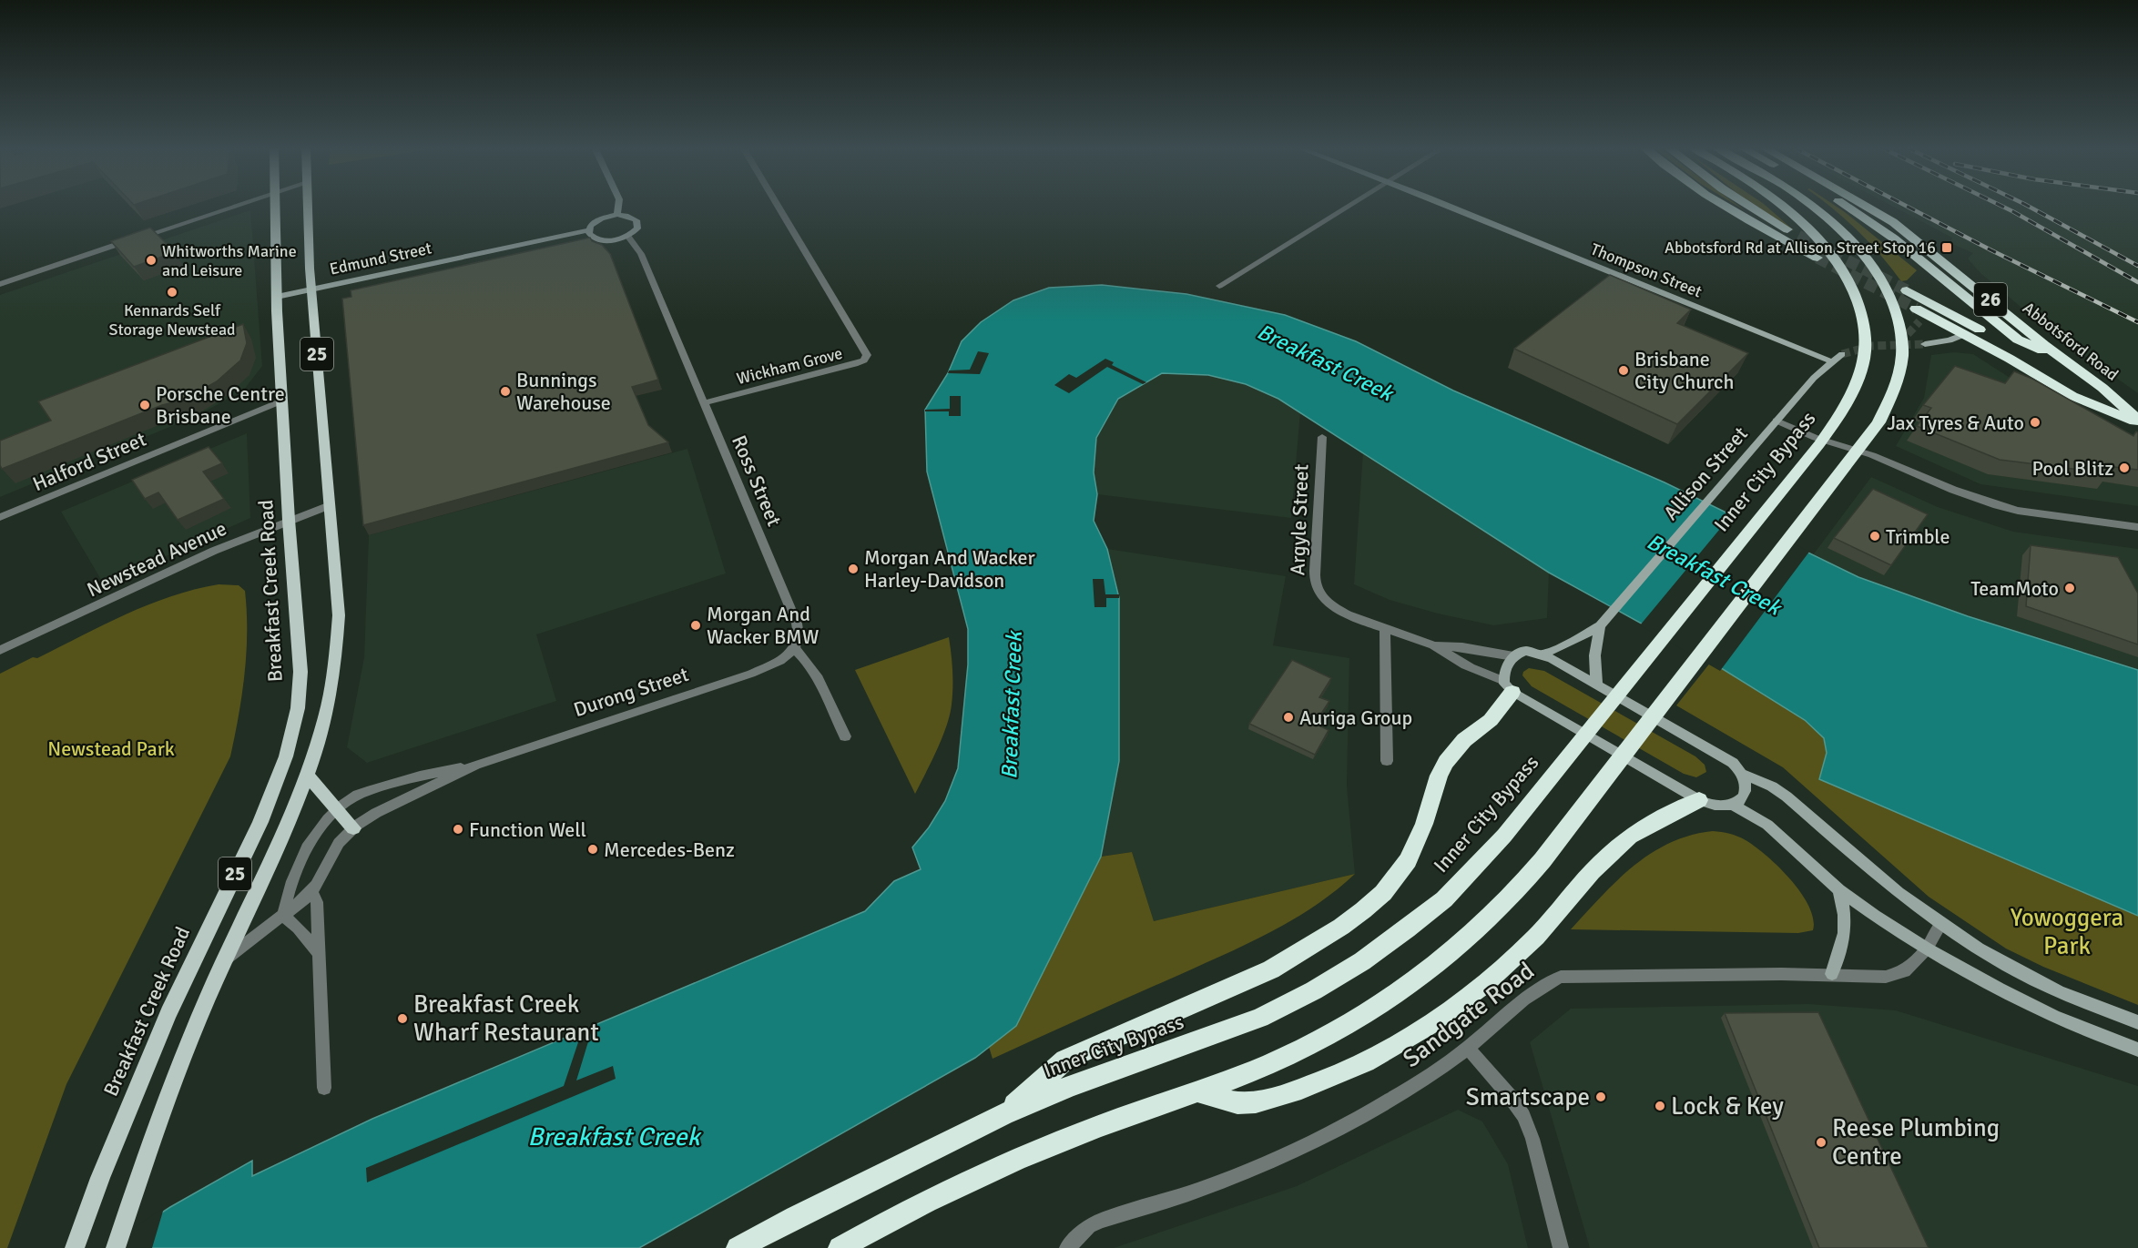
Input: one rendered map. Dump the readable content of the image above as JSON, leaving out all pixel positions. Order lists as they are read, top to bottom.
{
  "streets": {
    "highway": ["26", "Abbotsford Road", "Inner City Bypass"],
    "main road": ["25", "Breakfast Creek Road"],
    "street": [
      "Edmund Street",
      "Thompson Street",
      "Wickham Grove",
      "Halford Street",
      "Allison Street",
      "Ross Street",
      "Argyle Street",
      "Newstead Avenue",
      "Durong Street",
      "Sandgate Road"
    ]
  },
  "crossings": [
    ["Edmund Street", "25"],
    ["Edmund Street", "Breakfast Creek Road"],
    ["Thompson Street", "Allison Street"],
    ["25", "Newstead Avenue"],
    ["25", "Durong Street"],
    ["Wickham Grove", "Ross Street"],
    ["Halford Street", "Breakfast Creek Road"],
    ["Ross Street", "Durong Street"],
    ["Newstead Avenue", "Breakfast Creek Road"]
  ],
  "water": ["Breakfast Creek"],
  "parks": ["Newstead Park", "Yowoggera Park"],
  "places": {
    "transit": ["Abbotsford Rd at Allison Street Stop 16"],
    "other": [
      "Whitworths Marine and Leisure",
      "Kennards Self Storage Newstead",
      "Brisbane City Church",
      "Bunnings Warehouse",
      "Porsche Centre Brisbane",
      "Jax Tyres & Auto",
      "Pool Blitz",
      "Trimble",
      "Morgan And Wacker Harley-Davidson",
      "TeamMoto",
      "Morgan And Wacker BMW",
      "Auriga Group",
      "Function Well",
      "Mercedes-Benz",
      "Breakfast Creek Wharf Restaurant",
      "Smartscape",
      "Lock & Key",
      "Reese Plumbing Centre"
    ]
  }
}
